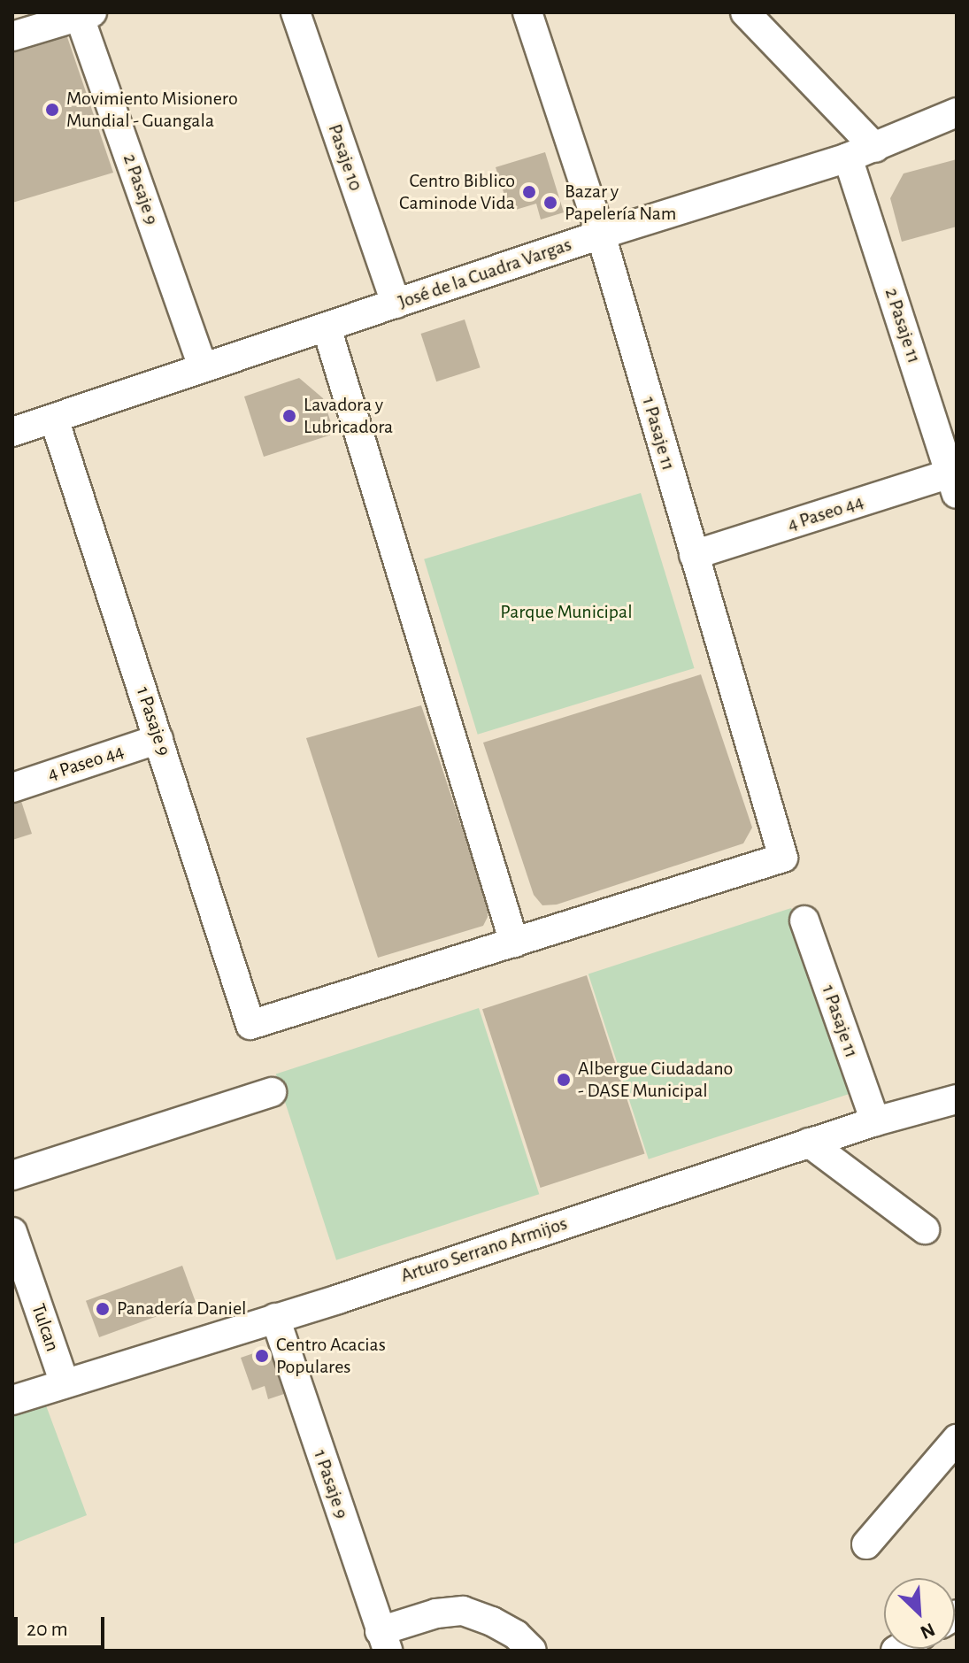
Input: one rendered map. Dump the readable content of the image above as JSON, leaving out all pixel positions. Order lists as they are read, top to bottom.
{
  "streets": {
    "street": [
      "Pasaje 10",
      "2 Pasaje 9",
      "José de la Cuadra Vargas",
      "2 Pasaje 11",
      "1 Pasaje 11",
      "4 Paseo 44",
      "1 Pasaje 9",
      "Arturo Serrano Armijos",
      "Tulcan"
    ]
  },
  "crossings": [
    ["Pasaje 10", "José de la Cuadra Vargas"],
    ["2 Pasaje 9", "José de la Cuadra Vargas"],
    ["José de la Cuadra Vargas", "2 Pasaje 11"],
    ["José de la Cuadra Vargas", "1 Pasaje 11"],
    ["José de la Cuadra Vargas", "1 Pasaje 9"],
    ["2 Pasaje 11", "4 Paseo 44"],
    ["1 Pasaje 11", "4 Paseo 44"],
    ["1 Pasaje 11", "1 Pasaje 9"],
    ["1 Pasaje 11", "Arturo Serrano Armijos"],
    ["4 Paseo 44", "1 Pasaje 9"],
    ["1 Pasaje 9", "Arturo Serrano Armijos"],
    ["Arturo Serrano Armijos", "Tulcan"]
  ],
  "parks": ["Parque Municipal"],
  "places": [
    "Movimiento Misionero Mundial - Guangala",
    "Centro Biblico Caminode Vida",
    "Bazar y Papelería Nam",
    "Lavadora y Lubricadora",
    "Albergue Ciudadano - DASE Municipal",
    "Panadería Daniel",
    "Centro Acacias Populares"
  ],
  "scale_bar": "20 m",
  "north": "bottom right"
}
